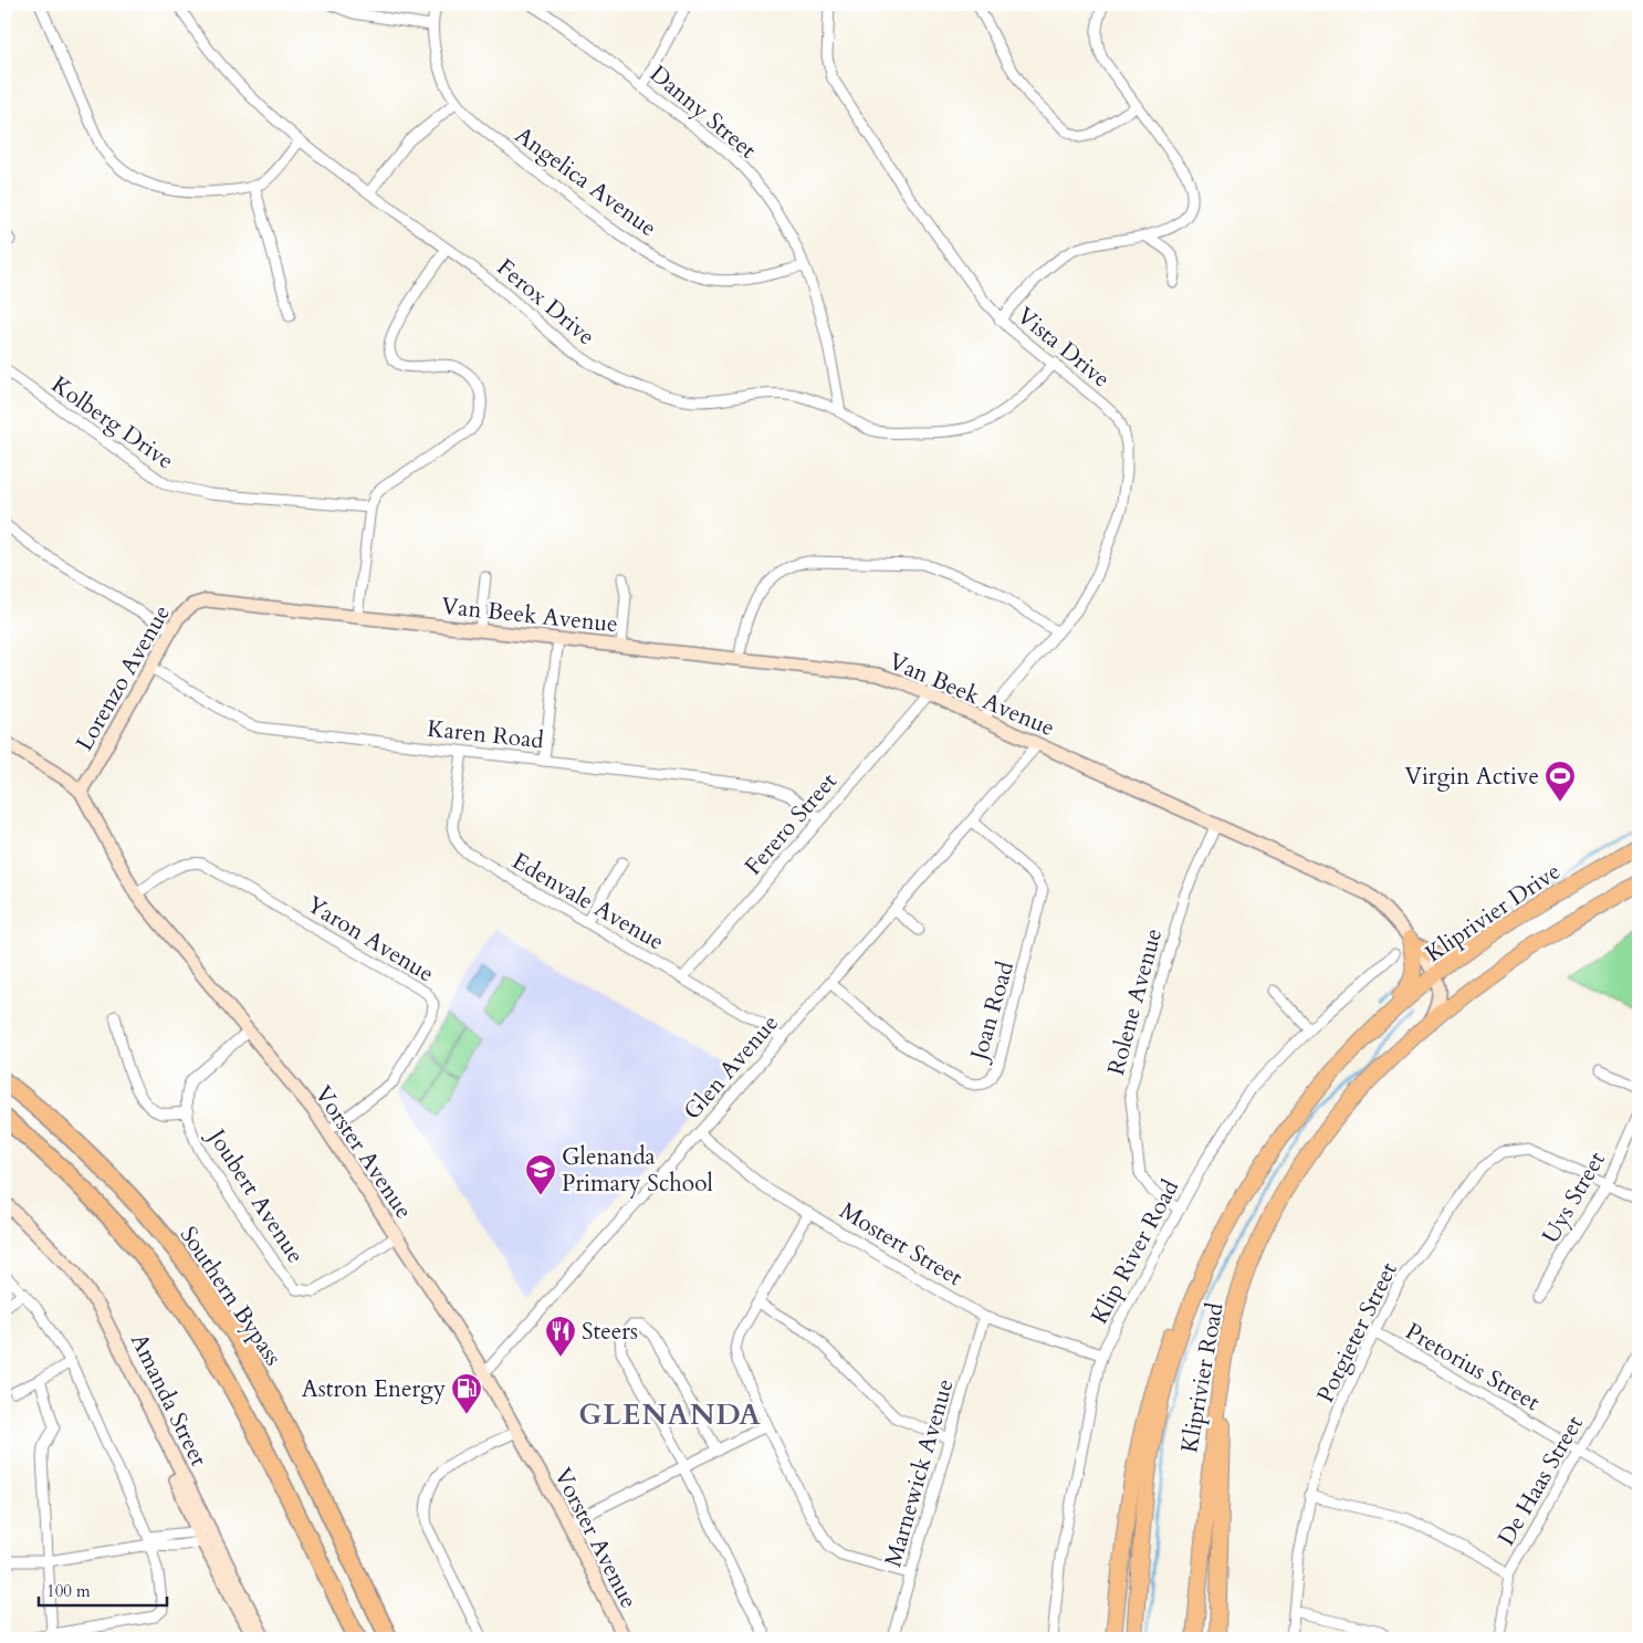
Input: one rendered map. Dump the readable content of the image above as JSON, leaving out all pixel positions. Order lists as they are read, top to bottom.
{
  "streets": {
    "highway": ["Southern Bypass"],
    "main road": ["Kliprivier Drive", "Kliprivier Road"],
    "street": [
      "Danny Street",
      "Angelica Avenue",
      "Ferox Drive",
      "Vista Drive",
      "Kolberg Drive",
      "Van Beek Avenue",
      "Lorenzo Avenue",
      "Karen Road",
      "Ferero Street",
      "Edenvale Avenue",
      "Yaron Avenue",
      "Rolene Avenue",
      "Joan Road",
      "Glen Avenue",
      "Vorster Avenue",
      "Joubert Avenue",
      "Uys Street",
      "Mostert Street",
      "Klip River Road",
      "Potgieter Street",
      "Pretorius Street",
      "Amanda Street",
      "Marnewick Avenue",
      "De Haas Street"
    ]
  },
  "crossings": [
    ["Danny Street", "Angelica Avenue"],
    ["Danny Street", "Ferox Drive"],
    ["Ferox Drive", "Vista Drive"],
    ["Vista Drive", "Van Beek Avenue"],
    ["Van Beek Avenue", "Lorenzo Avenue"],
    ["Van Beek Avenue", "Ferero Street"],
    ["Van Beek Avenue", "Kliprivier Drive"],
    ["Van Beek Avenue", "Rolene Avenue"],
    ["Van Beek Avenue", "Glen Avenue"],
    ["Van Beek Avenue", "Kliprivier Road"],
    ["Lorenzo Avenue", "Karen Road"],
    ["Lorenzo Avenue", "Vorster Avenue"],
    ["Karen Road", "Ferero Street"],
    ["Karen Road", "Edenvale Avenue"],
    ["Ferero Street", "Edenvale Avenue"],
    ["Edenvale Avenue", "Glen Avenue"],
    ["Kliprivier Drive", "Kliprivier Road"],
    ["Yaron Avenue", "Vorster Avenue"],
    ["Rolene Avenue", "Klip River Road"],
    ["Joan Road", "Glen Avenue"],
    ["Glen Avenue", "Vorster Avenue"],
    ["Glen Avenue", "Mostert Street"],
    ["Vorster Avenue", "Joubert Avenue"],
    ["Uys Street", "Potgieter Street"],
    ["Mostert Street", "Klip River Road"],
    ["Mostert Street", "Marnewick Avenue"],
    ["Potgieter Street", "Pretorius Street"],
    ["Pretorius Street", "De Haas Street"]
  ],
  "districts": ["GLENANDA"],
  "places": {
    "sports": ["Virgin Active"],
    "school or university": ["Glenanda Primary School"],
    "restaurant": ["Steers"],
    "fuel station": ["Astron Energy"]
  },
  "scale_bar": "100 m"
}
